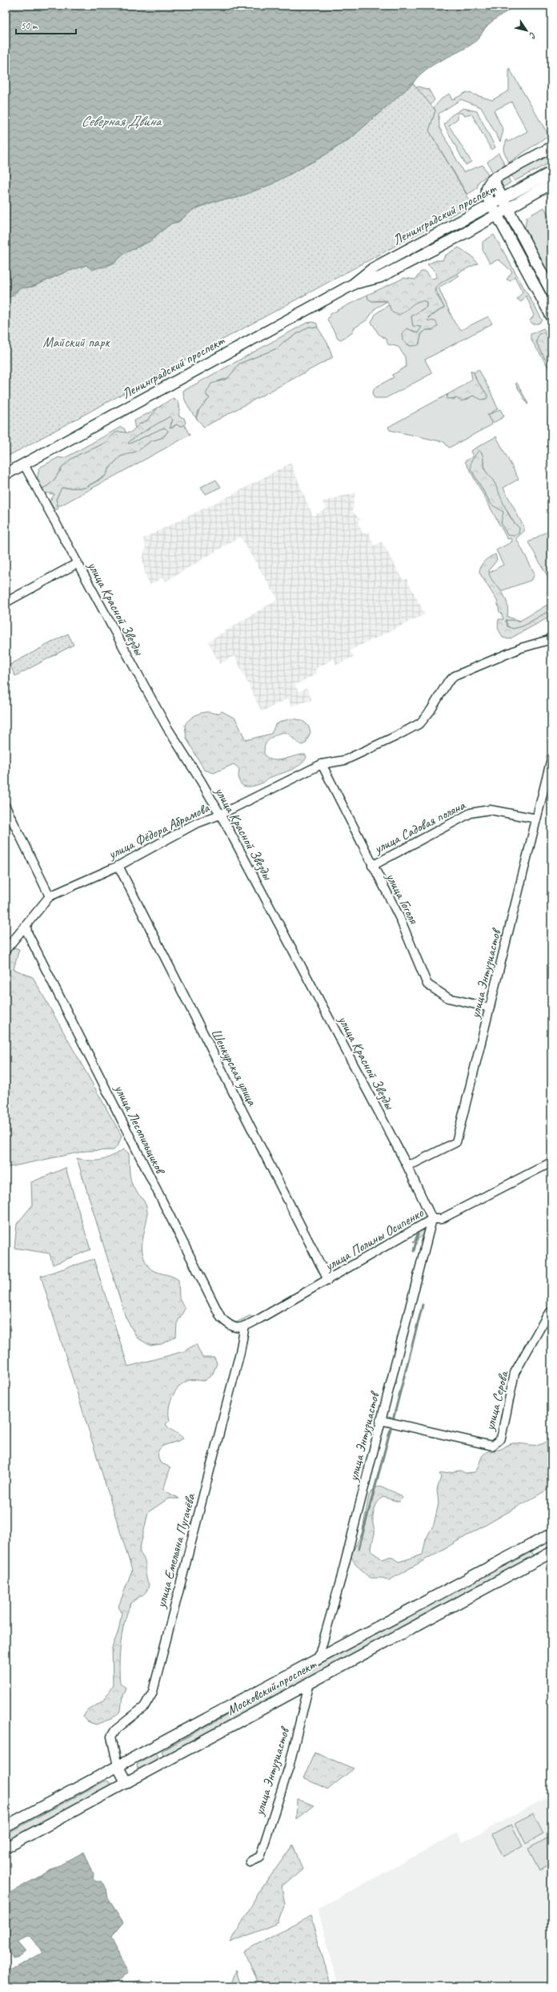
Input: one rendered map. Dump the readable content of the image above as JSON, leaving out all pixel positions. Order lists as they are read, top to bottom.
{
  "streets": {
    "main road": ["Ленинградский проспект", "Московский проспект"],
    "street": [
      "улица Красной Звезды",
      "улица Садовая поляна",
      "улица Фёдора Абрамова",
      "улица Гоголя",
      "улица Энтузиастов",
      "Шенкурская улица",
      "улица Лесопильщиков",
      "улица Полины Осипенко",
      "улица Серова",
      "улица Емельяна Пугачёва"
    ]
  },
  "crossings": [
    ["Ленинградский проспект", "улица Красной Звезды"],
    ["улица Красной Звезды", "улица Фёдора Абрамова"],
    ["улица Красной Звезды", "улица Энтузиастов"],
    ["улица Красной Звезды", "улица Полины Осипенко"],
    ["улица Садовая поляна", "улица Гоголя"],
    ["улица Садовая поляна", "улица Энтузиастов"],
    ["улица Фёдора Абрамова", "улица Гоголя"],
    ["улица Фёдора Абрамова", "Шенкурская улица"],
    ["улица Фёдора Абрамова", "улица Лесопильщиков"],
    ["улица Гоголя", "улица Энтузиастов"],
    ["улица Энтузиастов", "улица Полины Осипенко"],
    ["улица Энтузиастов", "улица Серова"],
    ["улица Энтузиастов", "Московский проспект"],
    ["Шенкурская улица", "улица Полины Осипенко"],
    ["улица Лесопильщиков", "улица Полины Осипенко"],
    ["улица Лесопильщиков", "улица Емельяна Пугачёва"],
    ["улица Полины Осипенко", "улица Емельяна Пугачёва"],
    ["улица Емельяна Пугачёва", "Московский проспект"]
  ],
  "water": ["Северная Двина"],
  "parks": ["Майский парк"],
  "scale_bar": "50 m",
  "north": "bottom right"
}
